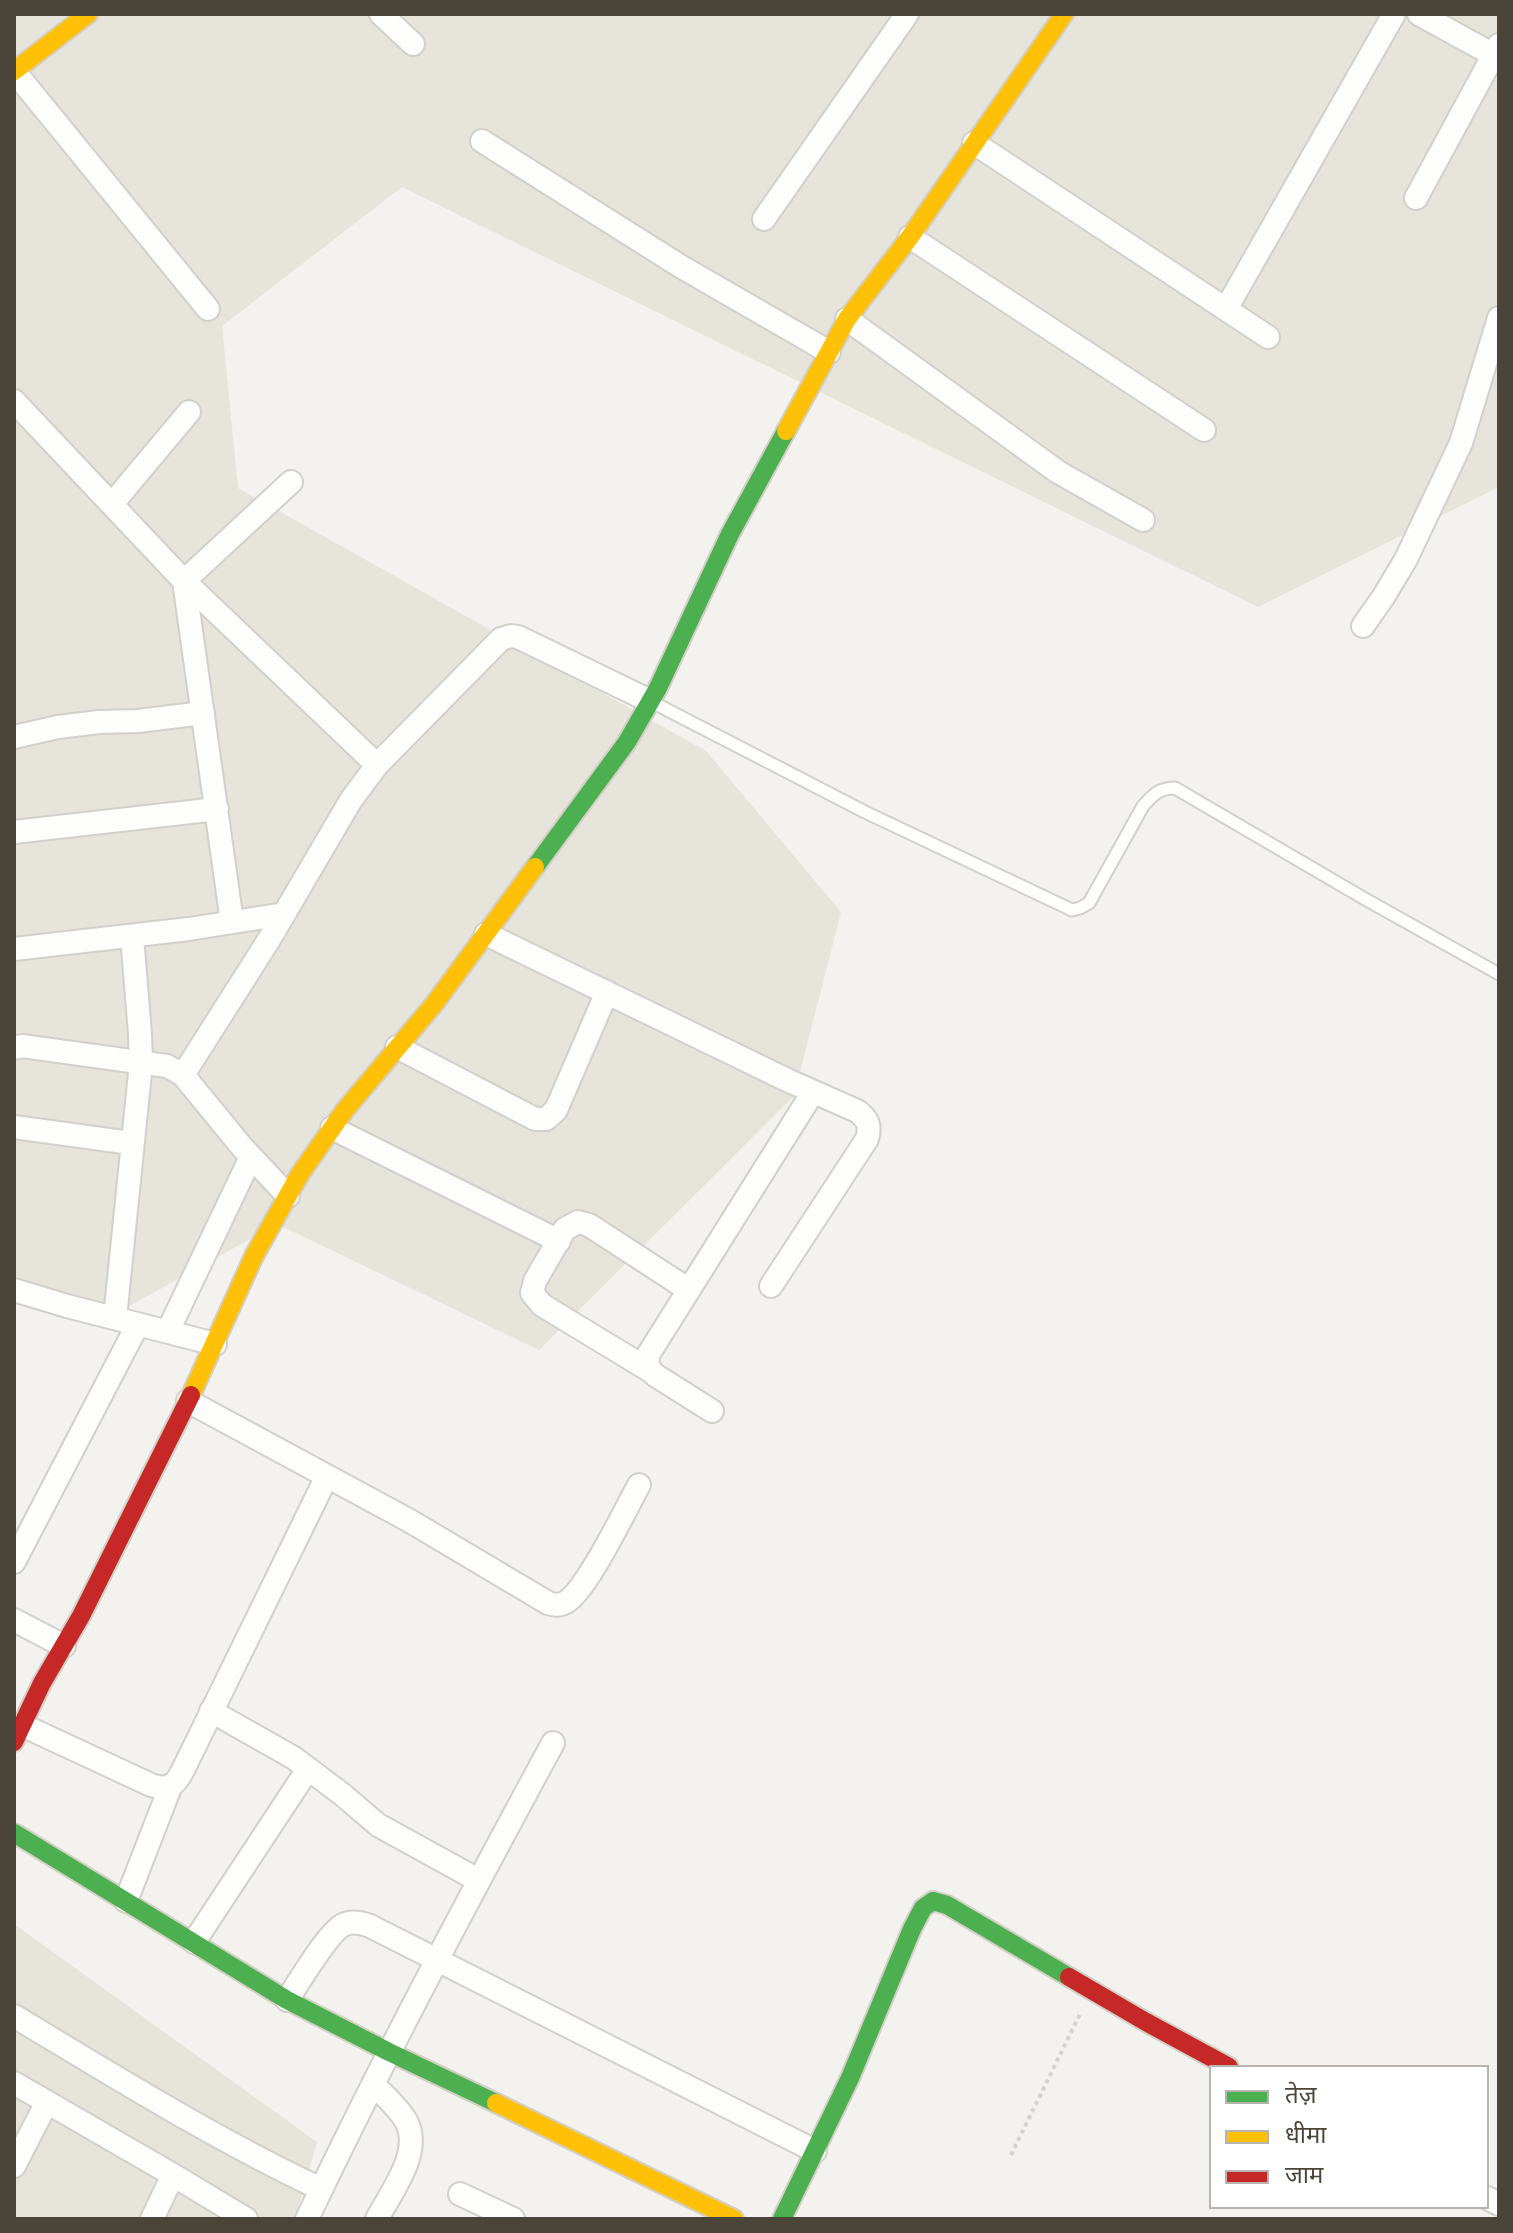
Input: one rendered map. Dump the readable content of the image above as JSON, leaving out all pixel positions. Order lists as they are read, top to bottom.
{
  "legend": ["तेज़", "धीमा", "जाम"]
}
